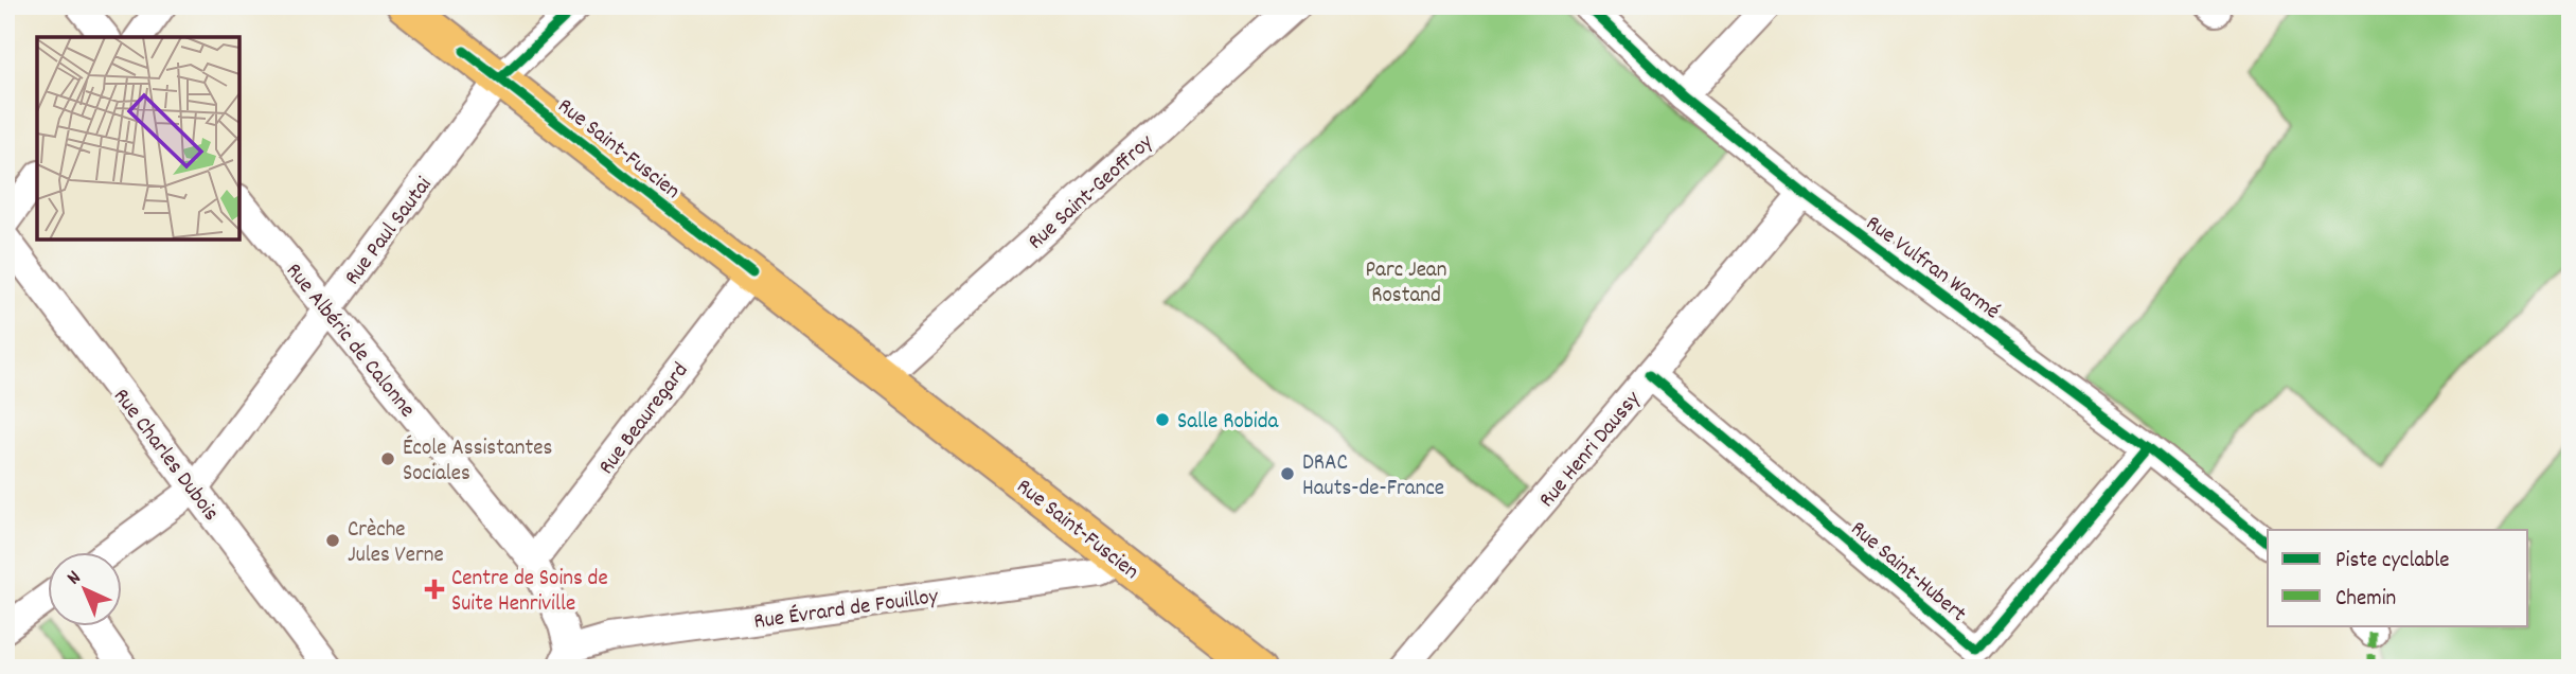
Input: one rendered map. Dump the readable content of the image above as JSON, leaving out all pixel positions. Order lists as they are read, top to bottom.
{
  "streets": {
    "main road": ["Rue Saint-Fuscien"],
    "street": [
      "Rue Saint-Geoffroy",
      "Rue Paul Sautai",
      "Rue Vulfran Warmé",
      "Rue Albéric de Calonne",
      "Rue Beauregard",
      "Rue Henri Daussy",
      "Rue Charles Dubois",
      "Rue Saint-Hubert",
      "Rue Évrard de Fouilloy"
    ]
  },
  "crossings": [
    ["Rue Saint-Fuscien", "Rue Saint-Geoffroy"],
    ["Rue Saint-Fuscien", "Rue Paul Sautai"],
    ["Rue Saint-Fuscien", "Rue Beauregard"],
    ["Rue Saint-Fuscien", "Rue Évrard de Fouilloy"],
    ["Rue Paul Sautai", "Rue Albéric de Calonne"],
    ["Rue Paul Sautai", "Rue Charles Dubois"],
    ["Rue Vulfran Warmé", "Rue Henri Daussy"],
    ["Rue Vulfran Warmé", "Rue Saint-Hubert"],
    ["Rue Albéric de Calonne", "Rue Beauregard"],
    ["Rue Albéric de Calonne", "Rue Évrard de Fouilloy"],
    ["Rue Henri Daussy", "Rue Saint-Hubert"]
  ],
  "parks": ["Parc Jean Rostand"],
  "places": {
    "other": [
      "Salle Robida",
      "École Assistantes Sociales",
      "DRAC Hauts-de-France",
      "Crèche Jules Verne"
    ],
    "health": ["Centre de Soins de Suite Henriville"]
  },
  "legend": ["Piste cyclable", "Chemin"],
  "north": "top left"
}
